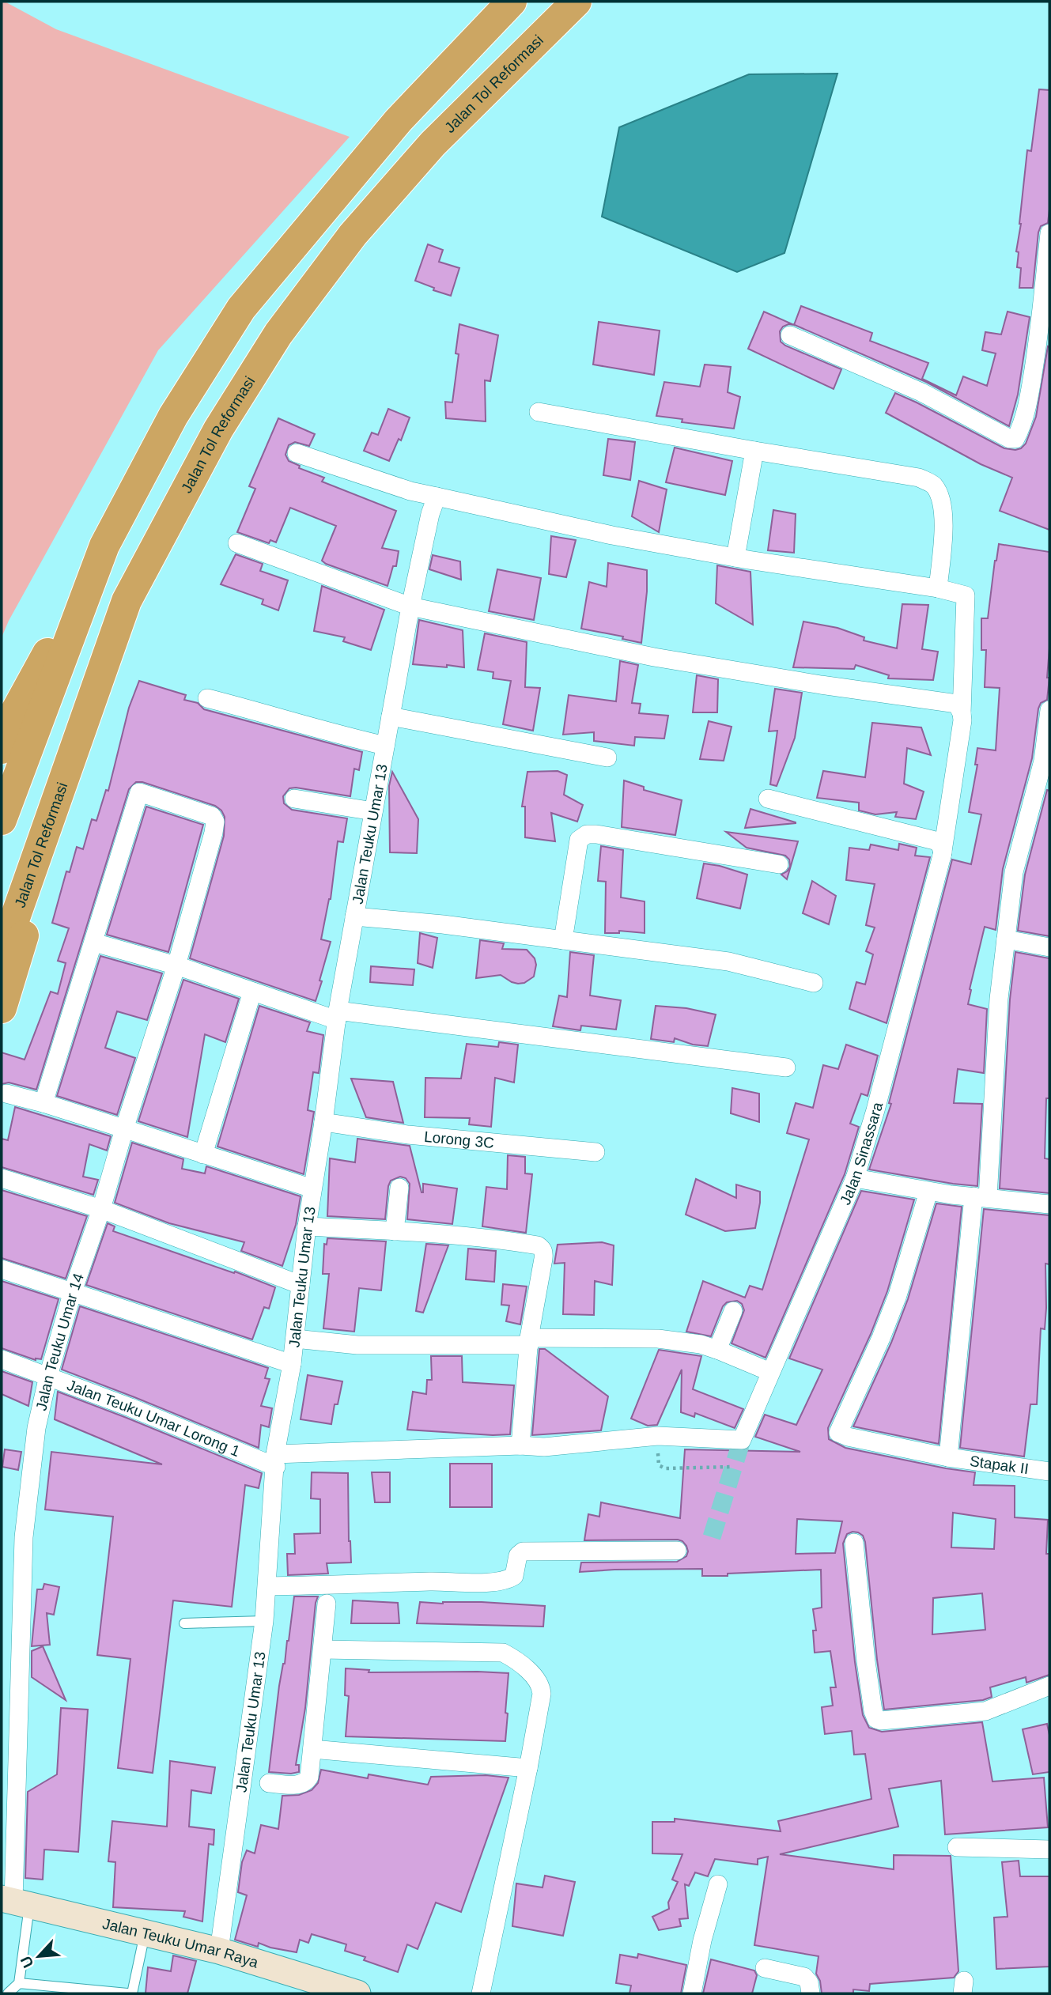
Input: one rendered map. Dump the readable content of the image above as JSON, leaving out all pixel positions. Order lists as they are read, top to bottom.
{
  "streets": {
    "highway": ["Jalan Tol Reformasi"],
    "main road": ["Jalan Teuku Umar Raya"],
    "street": [
      "Jalan Teuku Umar 13",
      "Lorong 3C",
      "Jalan Sinassara",
      "Jalan Teuku Umar 14",
      "Jalan Teuku Umar Lorong 1",
      "Stapak II"
    ]
  },
  "crossings": [
    ["Jalan Teuku Umar 13", "Lorong 3C"],
    ["Jalan Teuku Umar 13", "Jalan Teuku Umar Lorong 1"],
    ["Jalan Teuku Umar 13", "Jalan Teuku Umar Raya"],
    ["Jalan Teuku Umar 14", "Jalan Teuku Umar Lorong 1"],
    ["Jalan Teuku Umar 14", "Jalan Teuku Umar Raya"]
  ],
  "north": "bottom left"
}
